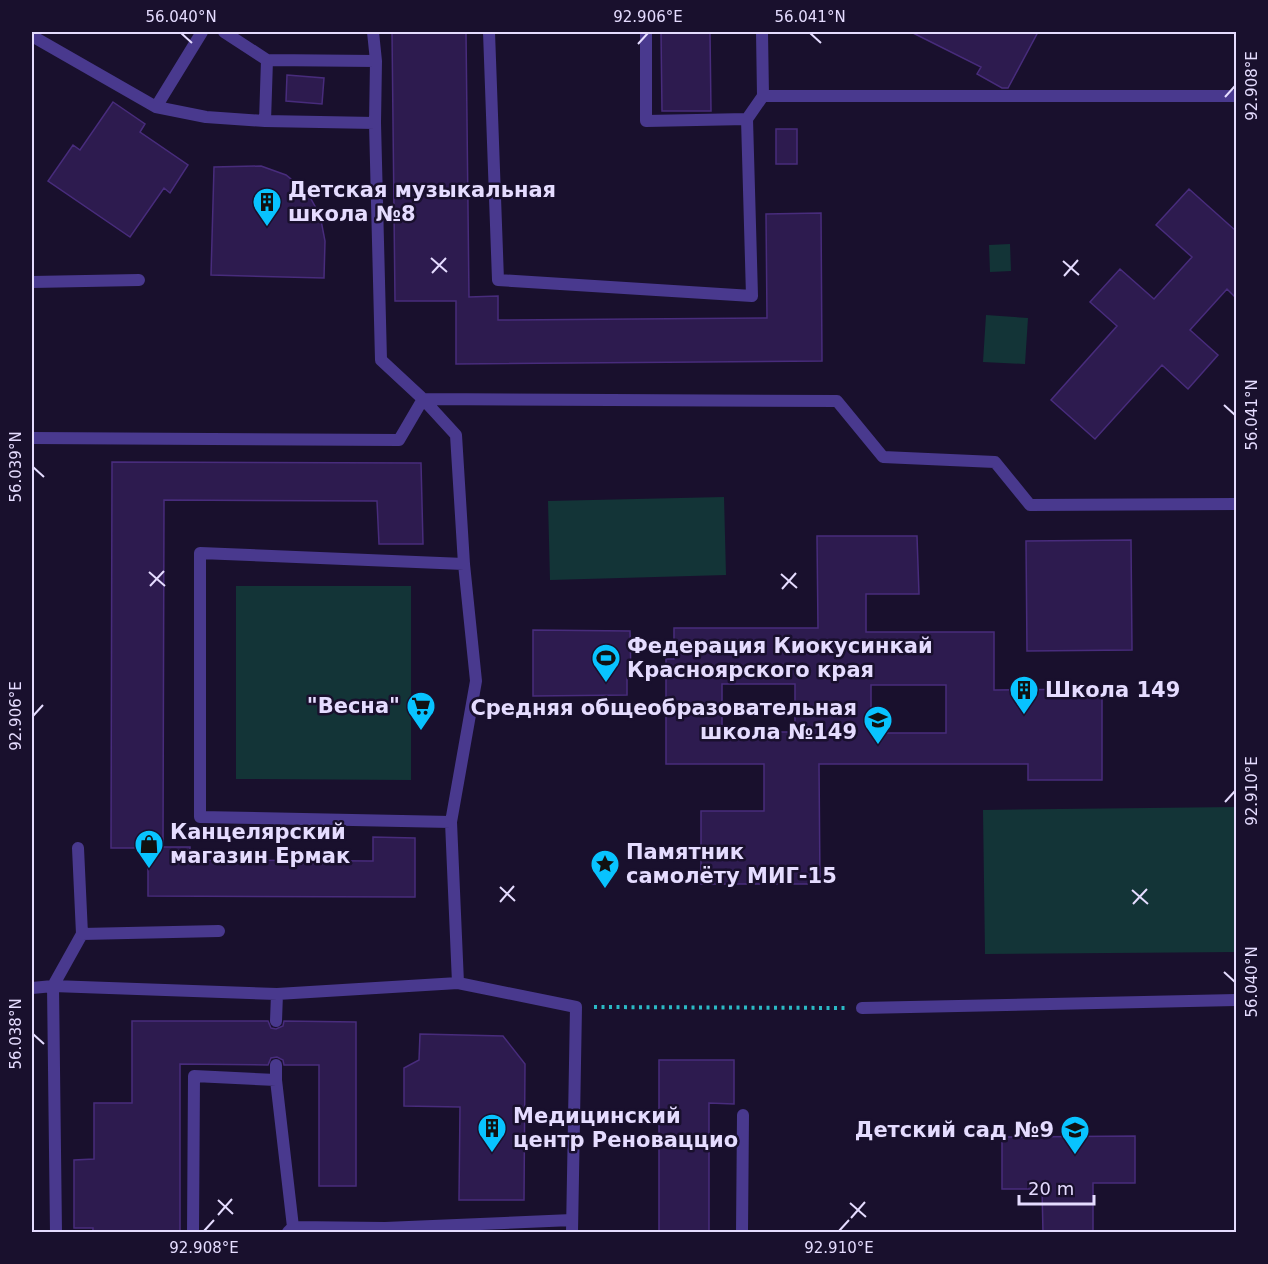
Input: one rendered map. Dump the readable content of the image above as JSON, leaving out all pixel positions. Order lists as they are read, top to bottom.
{
  "places": {
    "building": ["Детская музыкальная школа №8", "Школа 149", "Медицинский центр Реноваццио"],
    "sports": ["Федерация Киокусинкай Красноярского края"],
    "supermarket": ["\"Весна\""],
    "school or university": ["Средняя общеобразовательная школа №149", "Детский сад №9"],
    "shop": ["Канцелярский магазин Ермак"],
    "place": ["Памятник самолёту МИГ-15"]
  },
  "scale_bar": "20 m",
  "coordinates": [
    "56.040°N",
    "92.906°E",
    "56.041°N",
    "92.908°E",
    "56.039°N",
    "92.910°E",
    "56.038°N"
  ]
}
